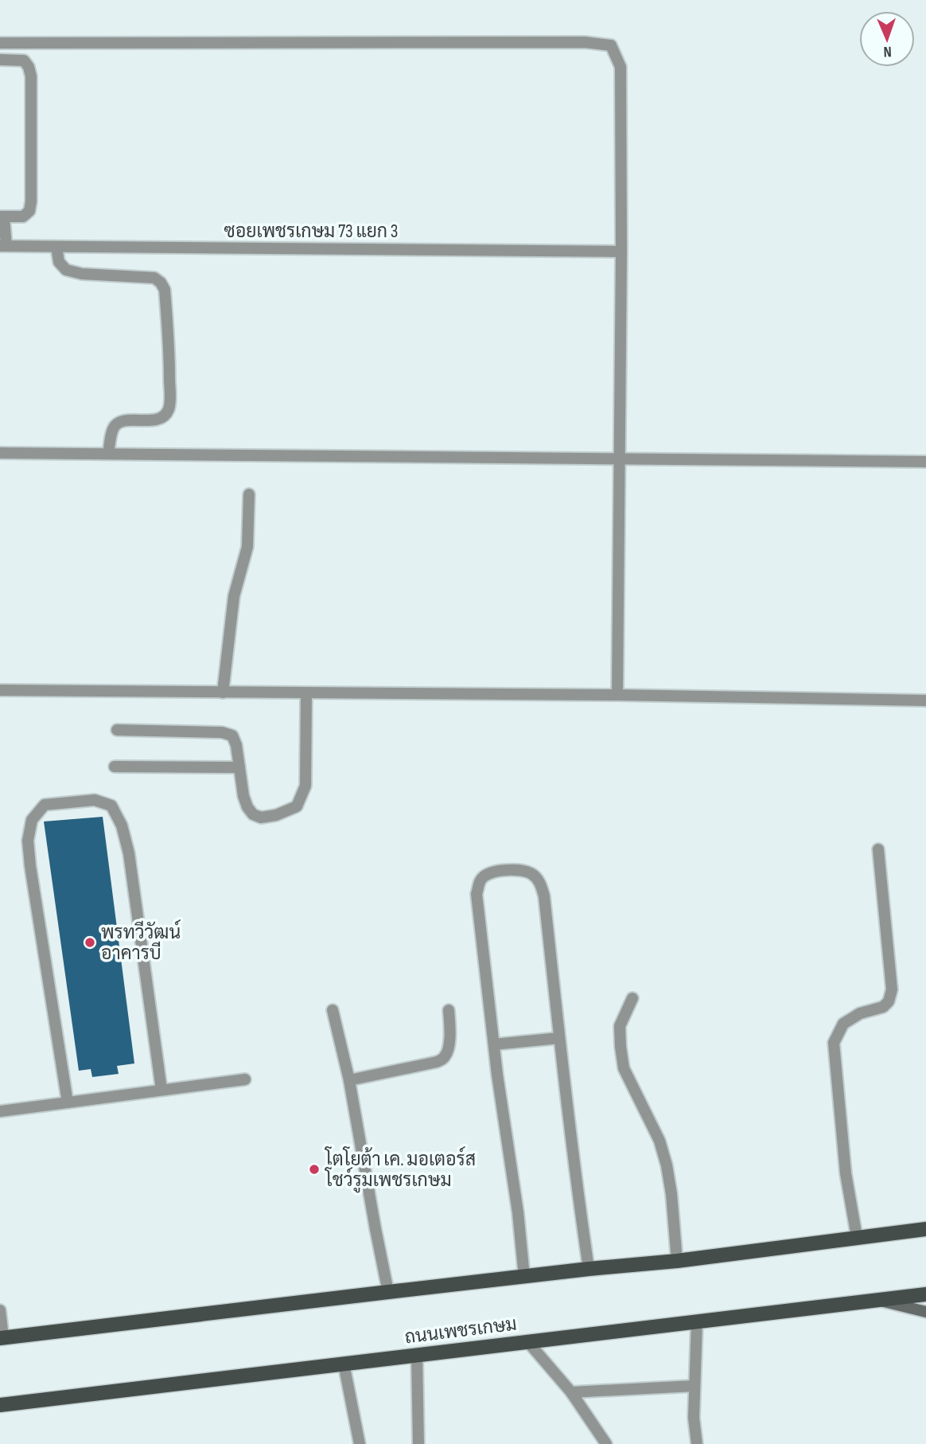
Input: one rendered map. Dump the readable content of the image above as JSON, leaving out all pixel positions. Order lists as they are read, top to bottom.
{
  "streets": {
    "main road": ["ถนนเพชรเกษม"],
    "street": ["ซอยเพชรเกษม 73 แยก 3"]
  },
  "places": ["พรทวีวัฒน์ อาคารบี", "โตโยต้า เค. มอเตอร์ส โชว์รูมเพชรเกษม"],
  "north": "bottom"
}
